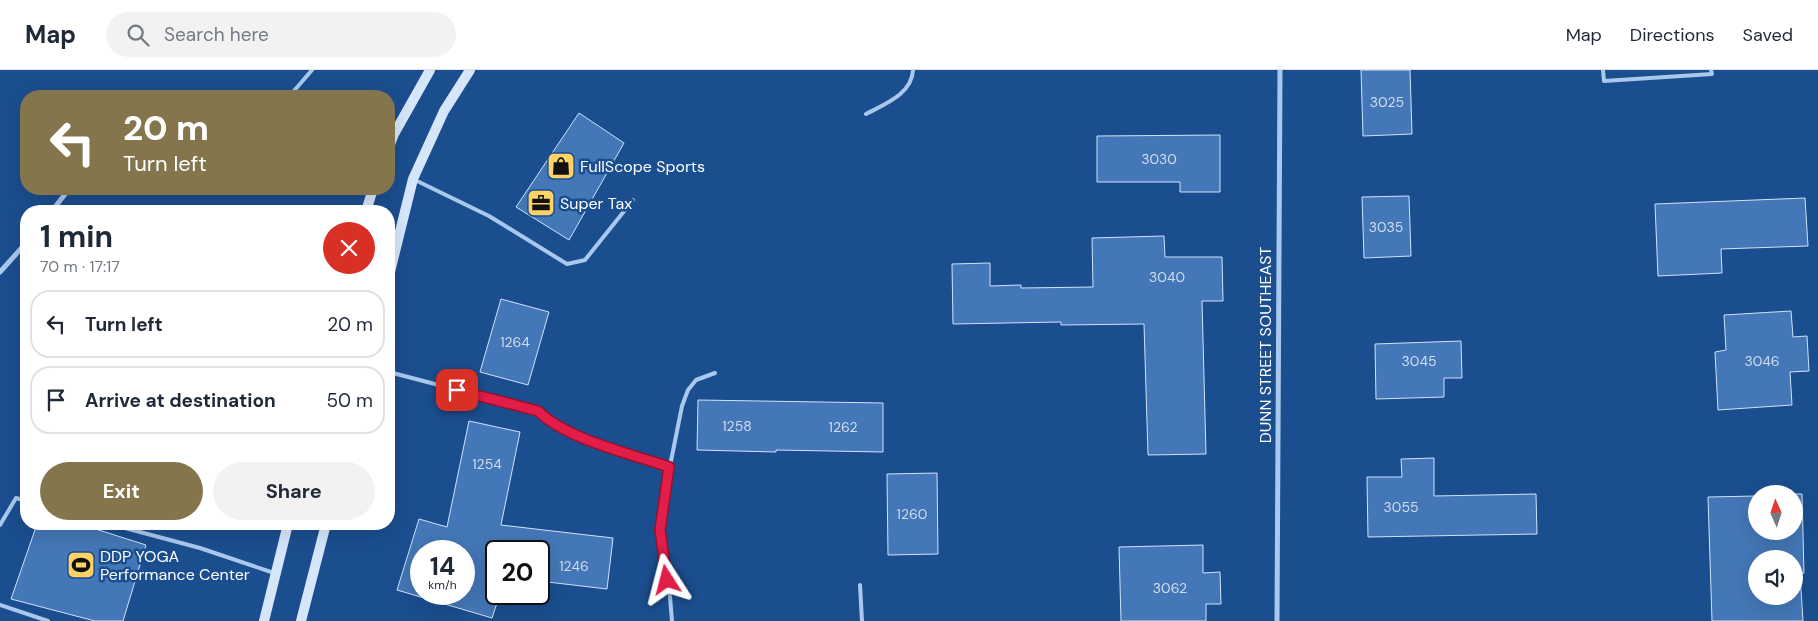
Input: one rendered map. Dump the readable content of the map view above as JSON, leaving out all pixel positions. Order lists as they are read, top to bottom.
{
  "streets": {
    "street": ["DUNN STREET SOUTHEAST"]
  },
  "places": {
    "shop": ["FullScope Sports"],
    "office": ["Super Tax"],
    "sports": ["DDP YOGA Performance Center"]
  },
  "house_numbers": [
    "3025",
    "3030",
    "3035",
    "3040",
    "1264",
    "3045",
    "3046",
    "1258",
    "1262",
    "1254",
    "3055",
    "1260",
    "1246",
    "3062"
  ],
  "north": "top",
  "page": {
    "header": "Map",
    "search": "Search here",
    "nav": ["Map", "Directions", "Saved"],
    "turn": ["20 m", "Turn left"],
    "heading": ["1 min", "70 m · 17:17"],
    "list": [
      {
        "name": "Turn left",
        "value": "20 m"
      },
      {
        "name": "Arrive at destination",
        "value": "50 m"
      }
    ],
    "buttons": ["Exit", "Share"],
    "speed": "14 km/h",
    "limit": "20"
  }
}
